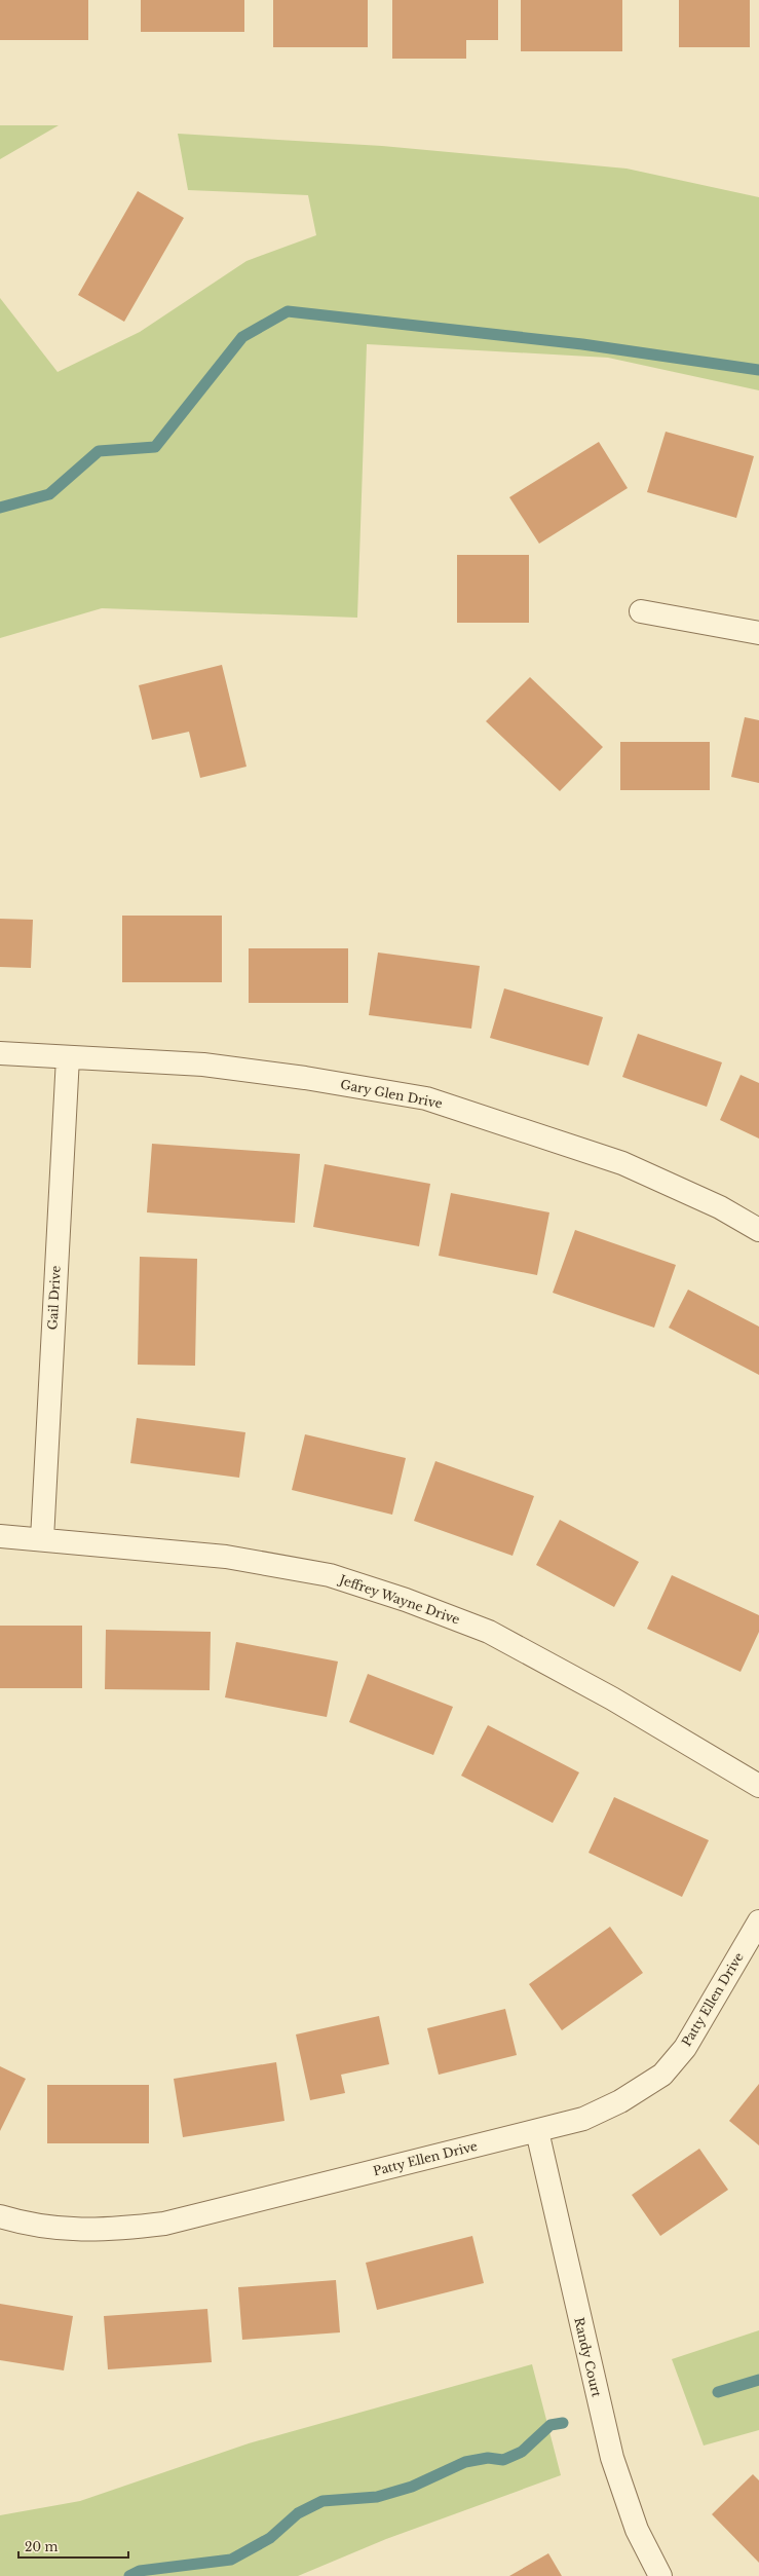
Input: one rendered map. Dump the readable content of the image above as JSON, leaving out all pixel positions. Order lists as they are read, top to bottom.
{
  "streets": {
    "street": [
      "Gary Glen Drive",
      "Gail Drive",
      "Jeffrey Wayne Drive",
      "Patty Ellen Drive",
      "Randy Court"
    ]
  },
  "crossings": [
    ["Gary Glen Drive", "Gail Drive"],
    ["Gail Drive", "Jeffrey Wayne Drive"],
    ["Patty Ellen Drive", "Randy Court"]
  ],
  "scale_bar": "20 m"
}
